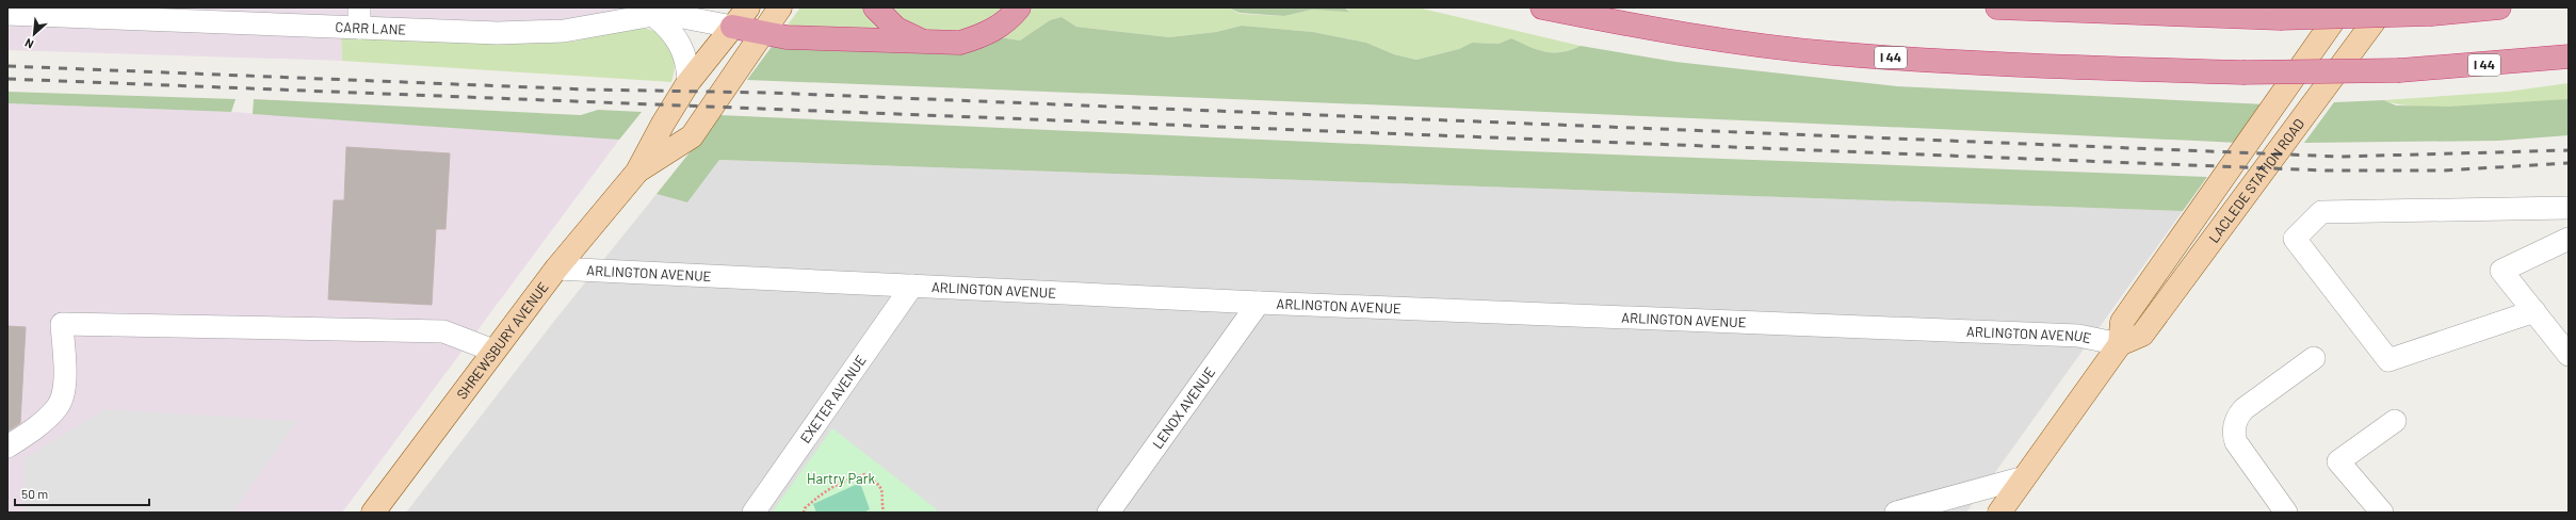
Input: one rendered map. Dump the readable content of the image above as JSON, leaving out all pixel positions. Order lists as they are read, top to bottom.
{
  "streets": {
    "highway": ["I 44"],
    "main road": ["LACLEDE STATION ROAD", "SHREWSBURY AVENUE"],
    "street": [
      "CARR LANE",
      "ARLINGTON AVENUE",
      "EXETER AVENUE",
      "LENOX AVENUE"
    ]
  },
  "crossings": [
    ["CARR LANE", "SHREWSBURY AVENUE"],
    ["LACLEDE STATION ROAD", "ARLINGTON AVENUE"],
    ["ARLINGTON AVENUE", "SHREWSBURY AVENUE"],
    ["ARLINGTON AVENUE", "EXETER AVENUE"],
    ["ARLINGTON AVENUE", "LENOX AVENUE"]
  ],
  "parks": ["Hartry Park"],
  "scale_bar": "50 m",
  "north": "bottom left"
}
